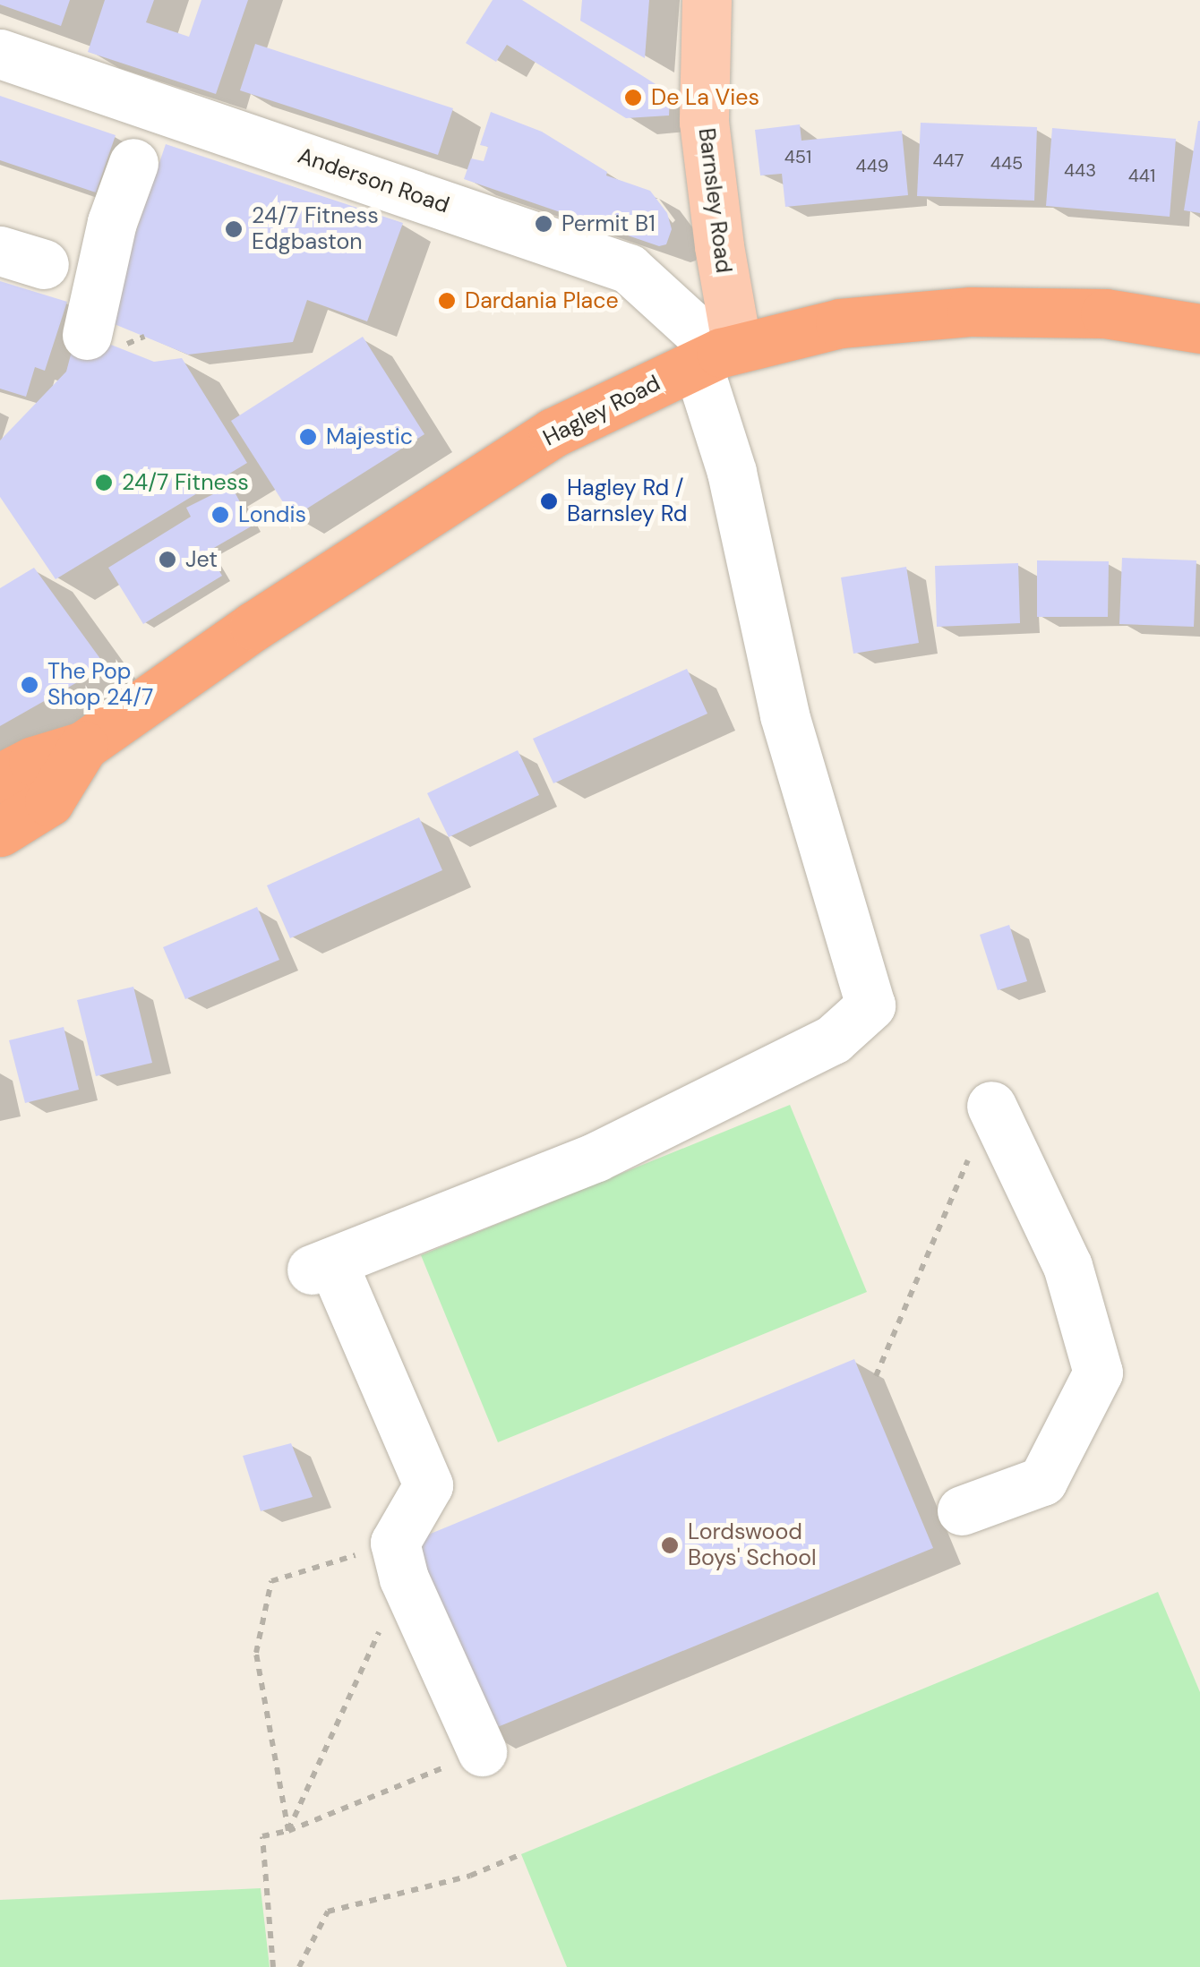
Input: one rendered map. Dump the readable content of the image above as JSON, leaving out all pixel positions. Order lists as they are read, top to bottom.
{
  "streets": {
    "highway": ["Hagley Road"],
    "main road": ["Barnsley Road"],
    "street": ["Anderson Road"]
  },
  "crossings": [
    ["Anderson Road", "Barnsley Road"],
    ["Anderson Road", "Hagley Road"],
    ["Barnsley Road", "Hagley Road"]
  ],
  "places": [
    "De La Vies",
    "Permit B1",
    "24/7 Fitness Edgbaston",
    "Dardania Place",
    "Majestic",
    "24/7 Fitness",
    "Hagley Rd / Barnsley Rd",
    "Londis",
    "Jet",
    "The Pop Shop 24/7",
    "Lordswood Boys' School"
  ],
  "house_numbers": [
    "451",
    "447",
    "445",
    "449",
    "443",
    "441"
  ]
}
